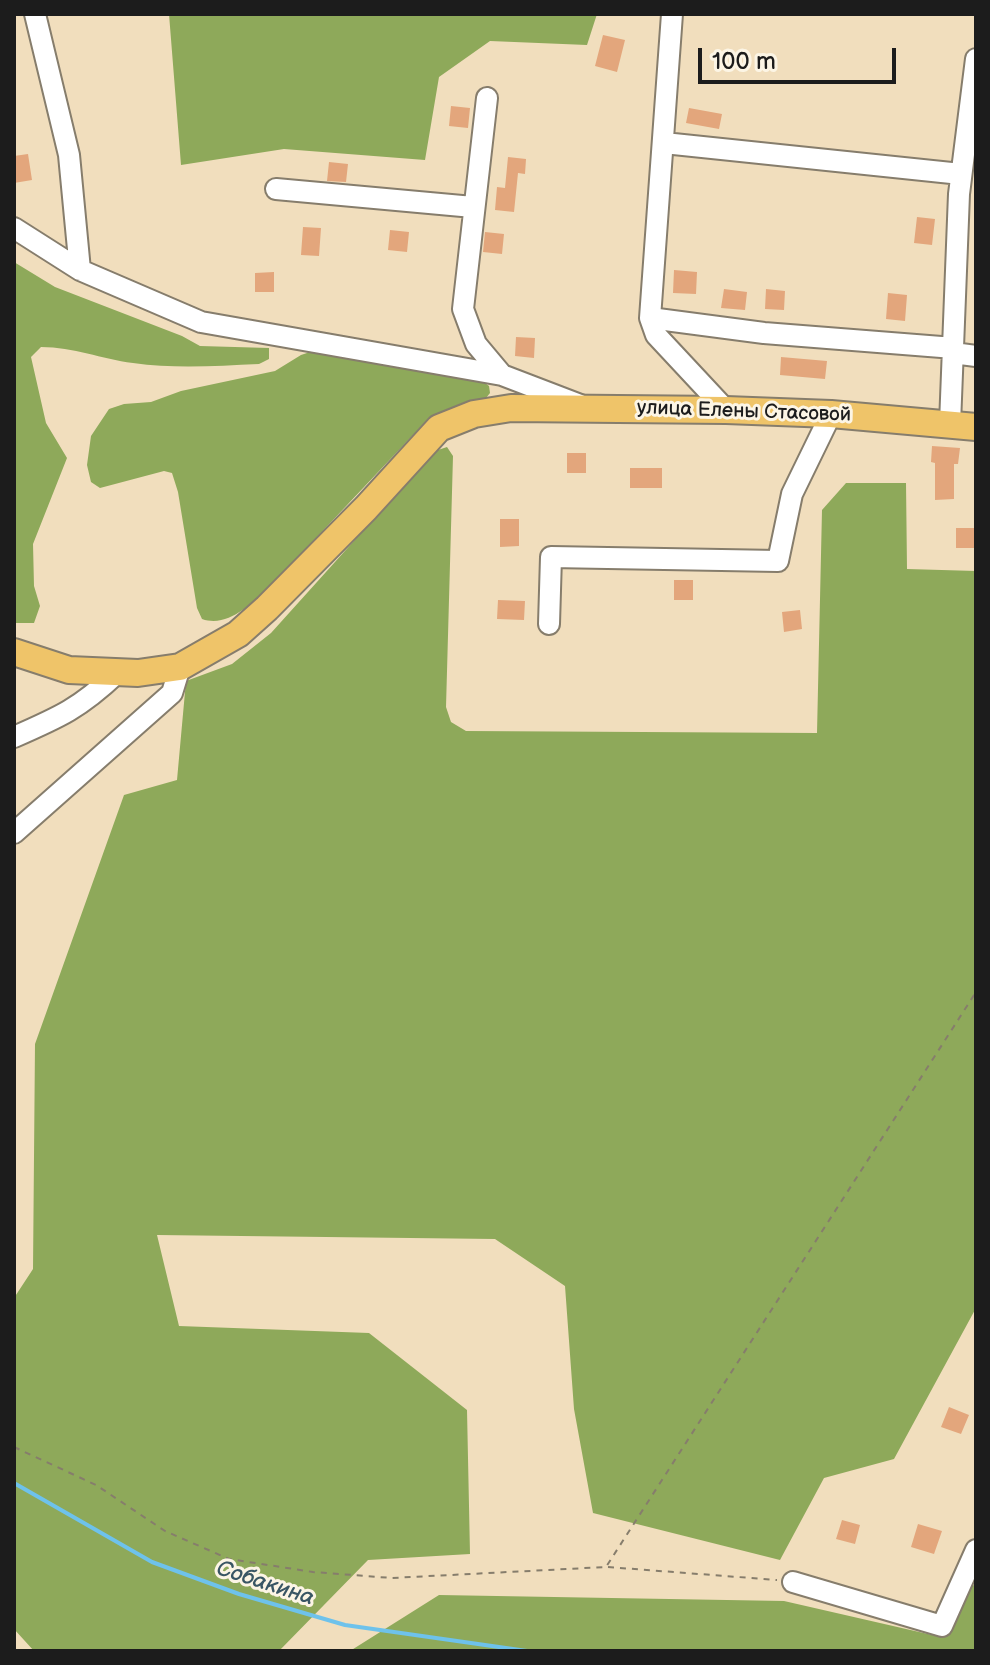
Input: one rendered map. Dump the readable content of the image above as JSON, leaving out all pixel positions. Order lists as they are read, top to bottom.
{
  "streets": {
    "main road": ["улица Елены Стасовой"]
  },
  "water": ["Собакина"],
  "scale_bar": "100 m"
}
